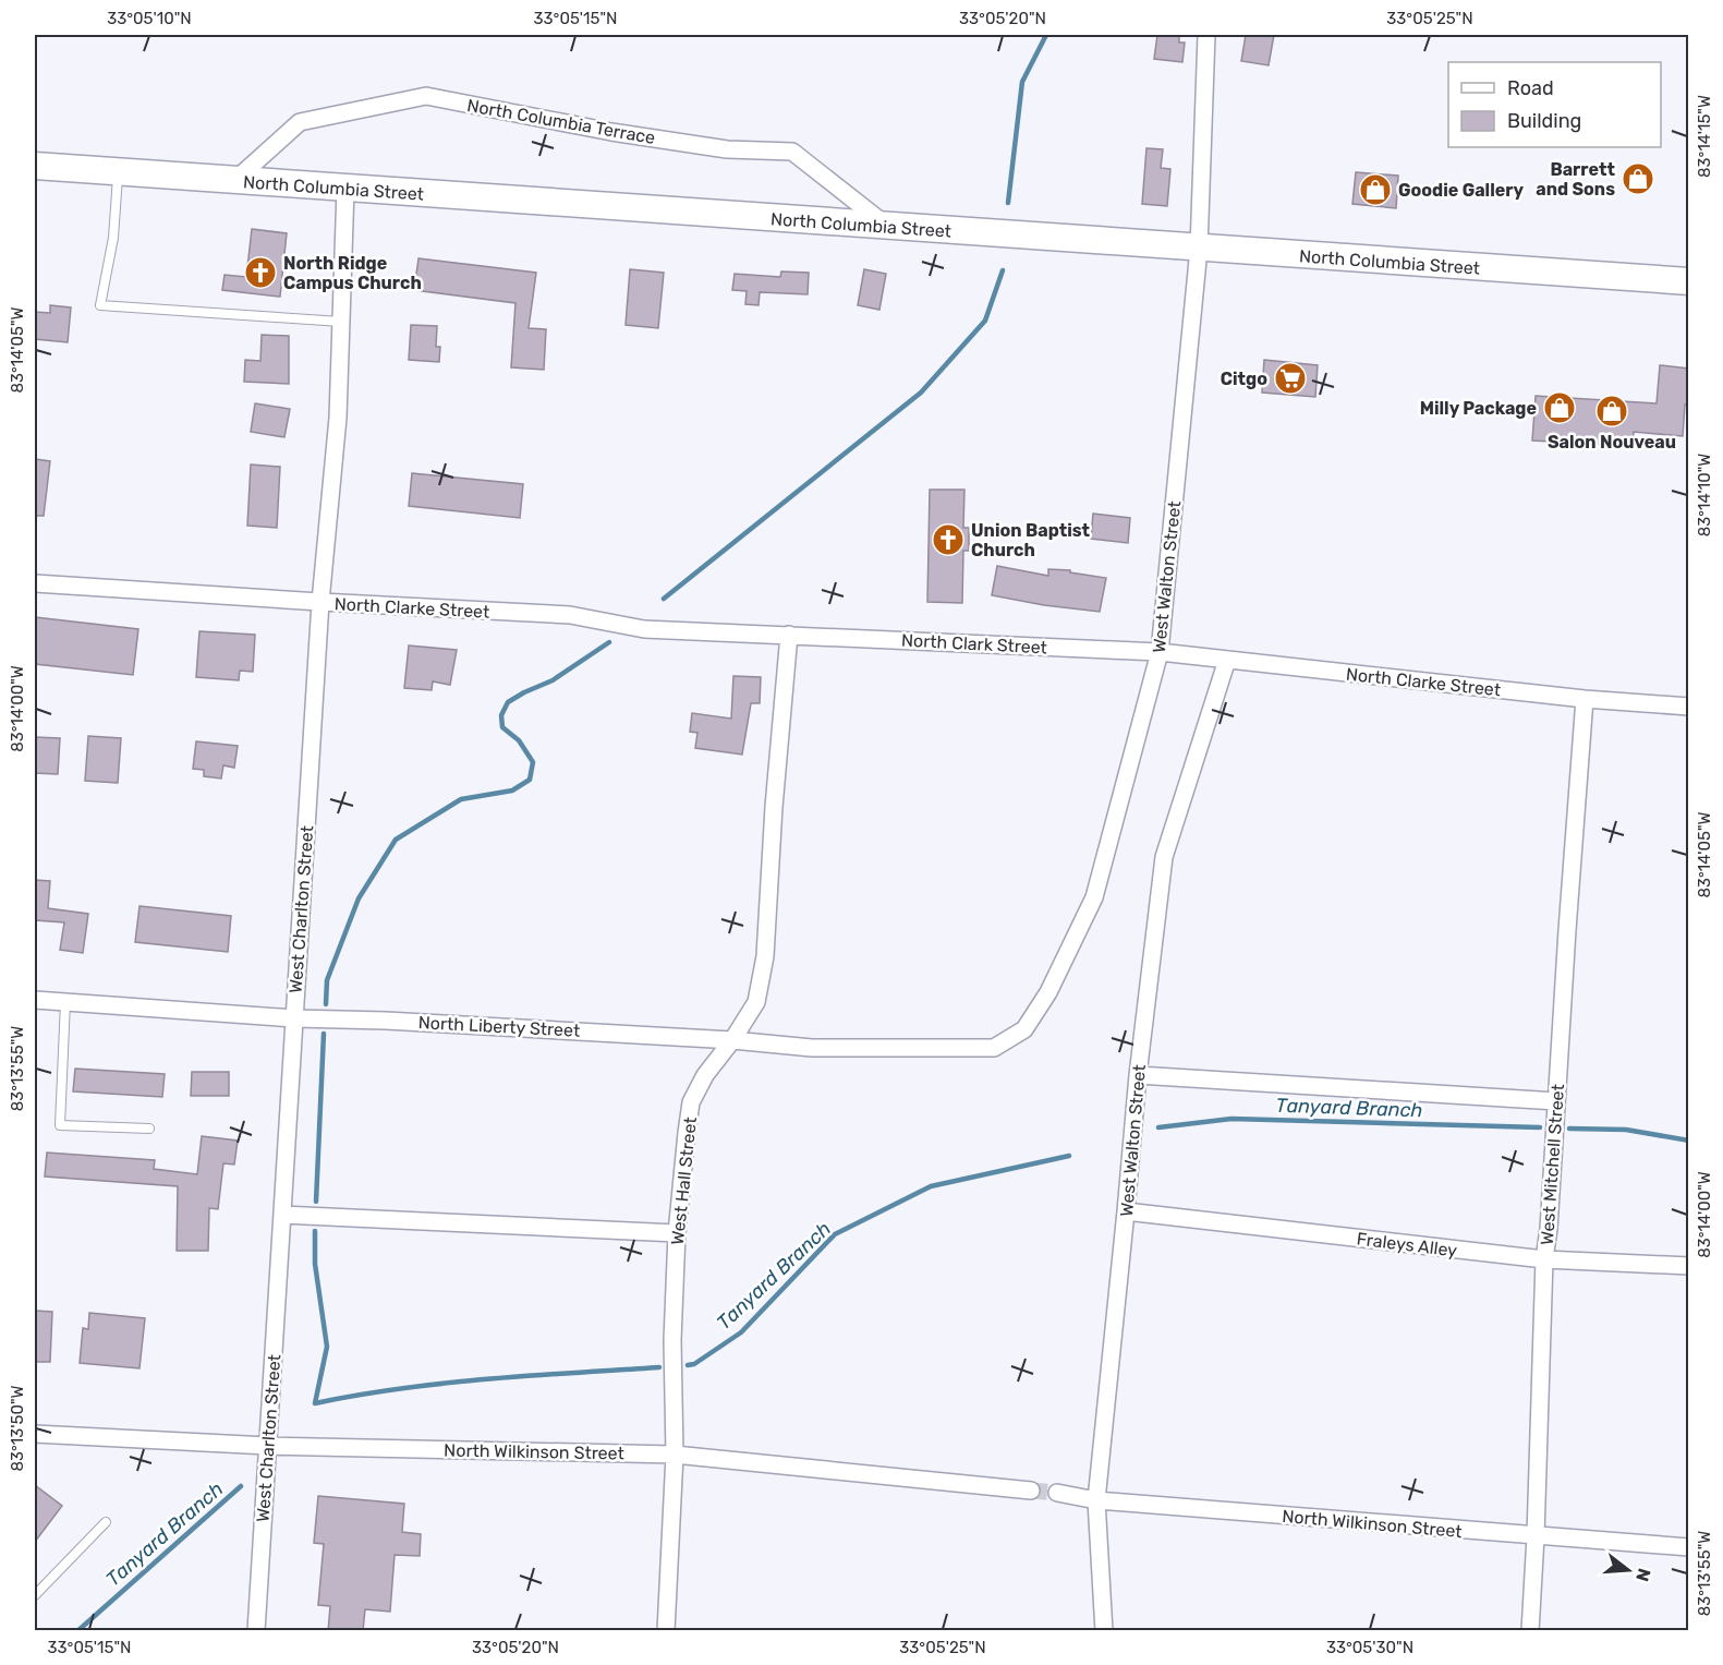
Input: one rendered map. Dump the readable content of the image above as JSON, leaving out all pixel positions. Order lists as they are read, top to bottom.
{
  "streets": {
    "main road": ["North Columbia Street"],
    "street": [
      "North Columbia Terrace",
      "West Walton Street",
      "North Clarke Street",
      "North Clark Street",
      "West Charlton Street",
      "North Liberty Street",
      "West Mitchell Street",
      "West Hall Street",
      "Fraleys Alley",
      "North Wilkinson Street"
    ]
  },
  "crossings": [
    ["North Columbia Terrace", "North Columbia Street"],
    ["North Columbia Street", "West Walton Street"],
    ["North Columbia Street", "West Charlton Street"],
    ["West Walton Street", "North Clarke Street"],
    ["West Walton Street", "North Clark Street"],
    ["West Walton Street", "North Liberty Street"],
    ["West Walton Street", "Fraleys Alley"],
    ["West Walton Street", "North Wilkinson Street"],
    ["North Clarke Street", "North Clark Street"],
    ["North Clarke Street", "West Charlton Street"],
    ["North Clarke Street", "West Mitchell Street"],
    ["North Clarke Street", "West Hall Street"],
    ["North Clark Street", "West Hall Street"],
    ["West Charlton Street", "North Liberty Street"],
    ["West Charlton Street", "North Wilkinson Street"],
    ["North Liberty Street", "West Hall Street"],
    ["West Mitchell Street", "Fraleys Alley"],
    ["West Mitchell Street", "North Wilkinson Street"],
    ["West Hall Street", "North Wilkinson Street"]
  ],
  "water": ["Tanyard Branch"],
  "places": {
    "shop": [
      "Barrett and Sons",
      "Goodie Gallery",
      "Milly Package",
      "Salon Nouveau"
    ],
    "church": ["North Ridge Campus Church", "Union Baptist Church"],
    "supermarket": ["Citgo"]
  },
  "legend": ["Road", "Building"],
  "north": "right",
  "coordinates": [
    "33°05'10\"N",
    "33°05'15\"N",
    "33°05'20\"N",
    "33°05'25\"N",
    "83°14'15\"W",
    "83°14'05\"W",
    "83°14'10\"W",
    "83°14'00\"W",
    "83°13'55\"W",
    "83°13'50\"W",
    "33°05'30\"N"
  ]
}
